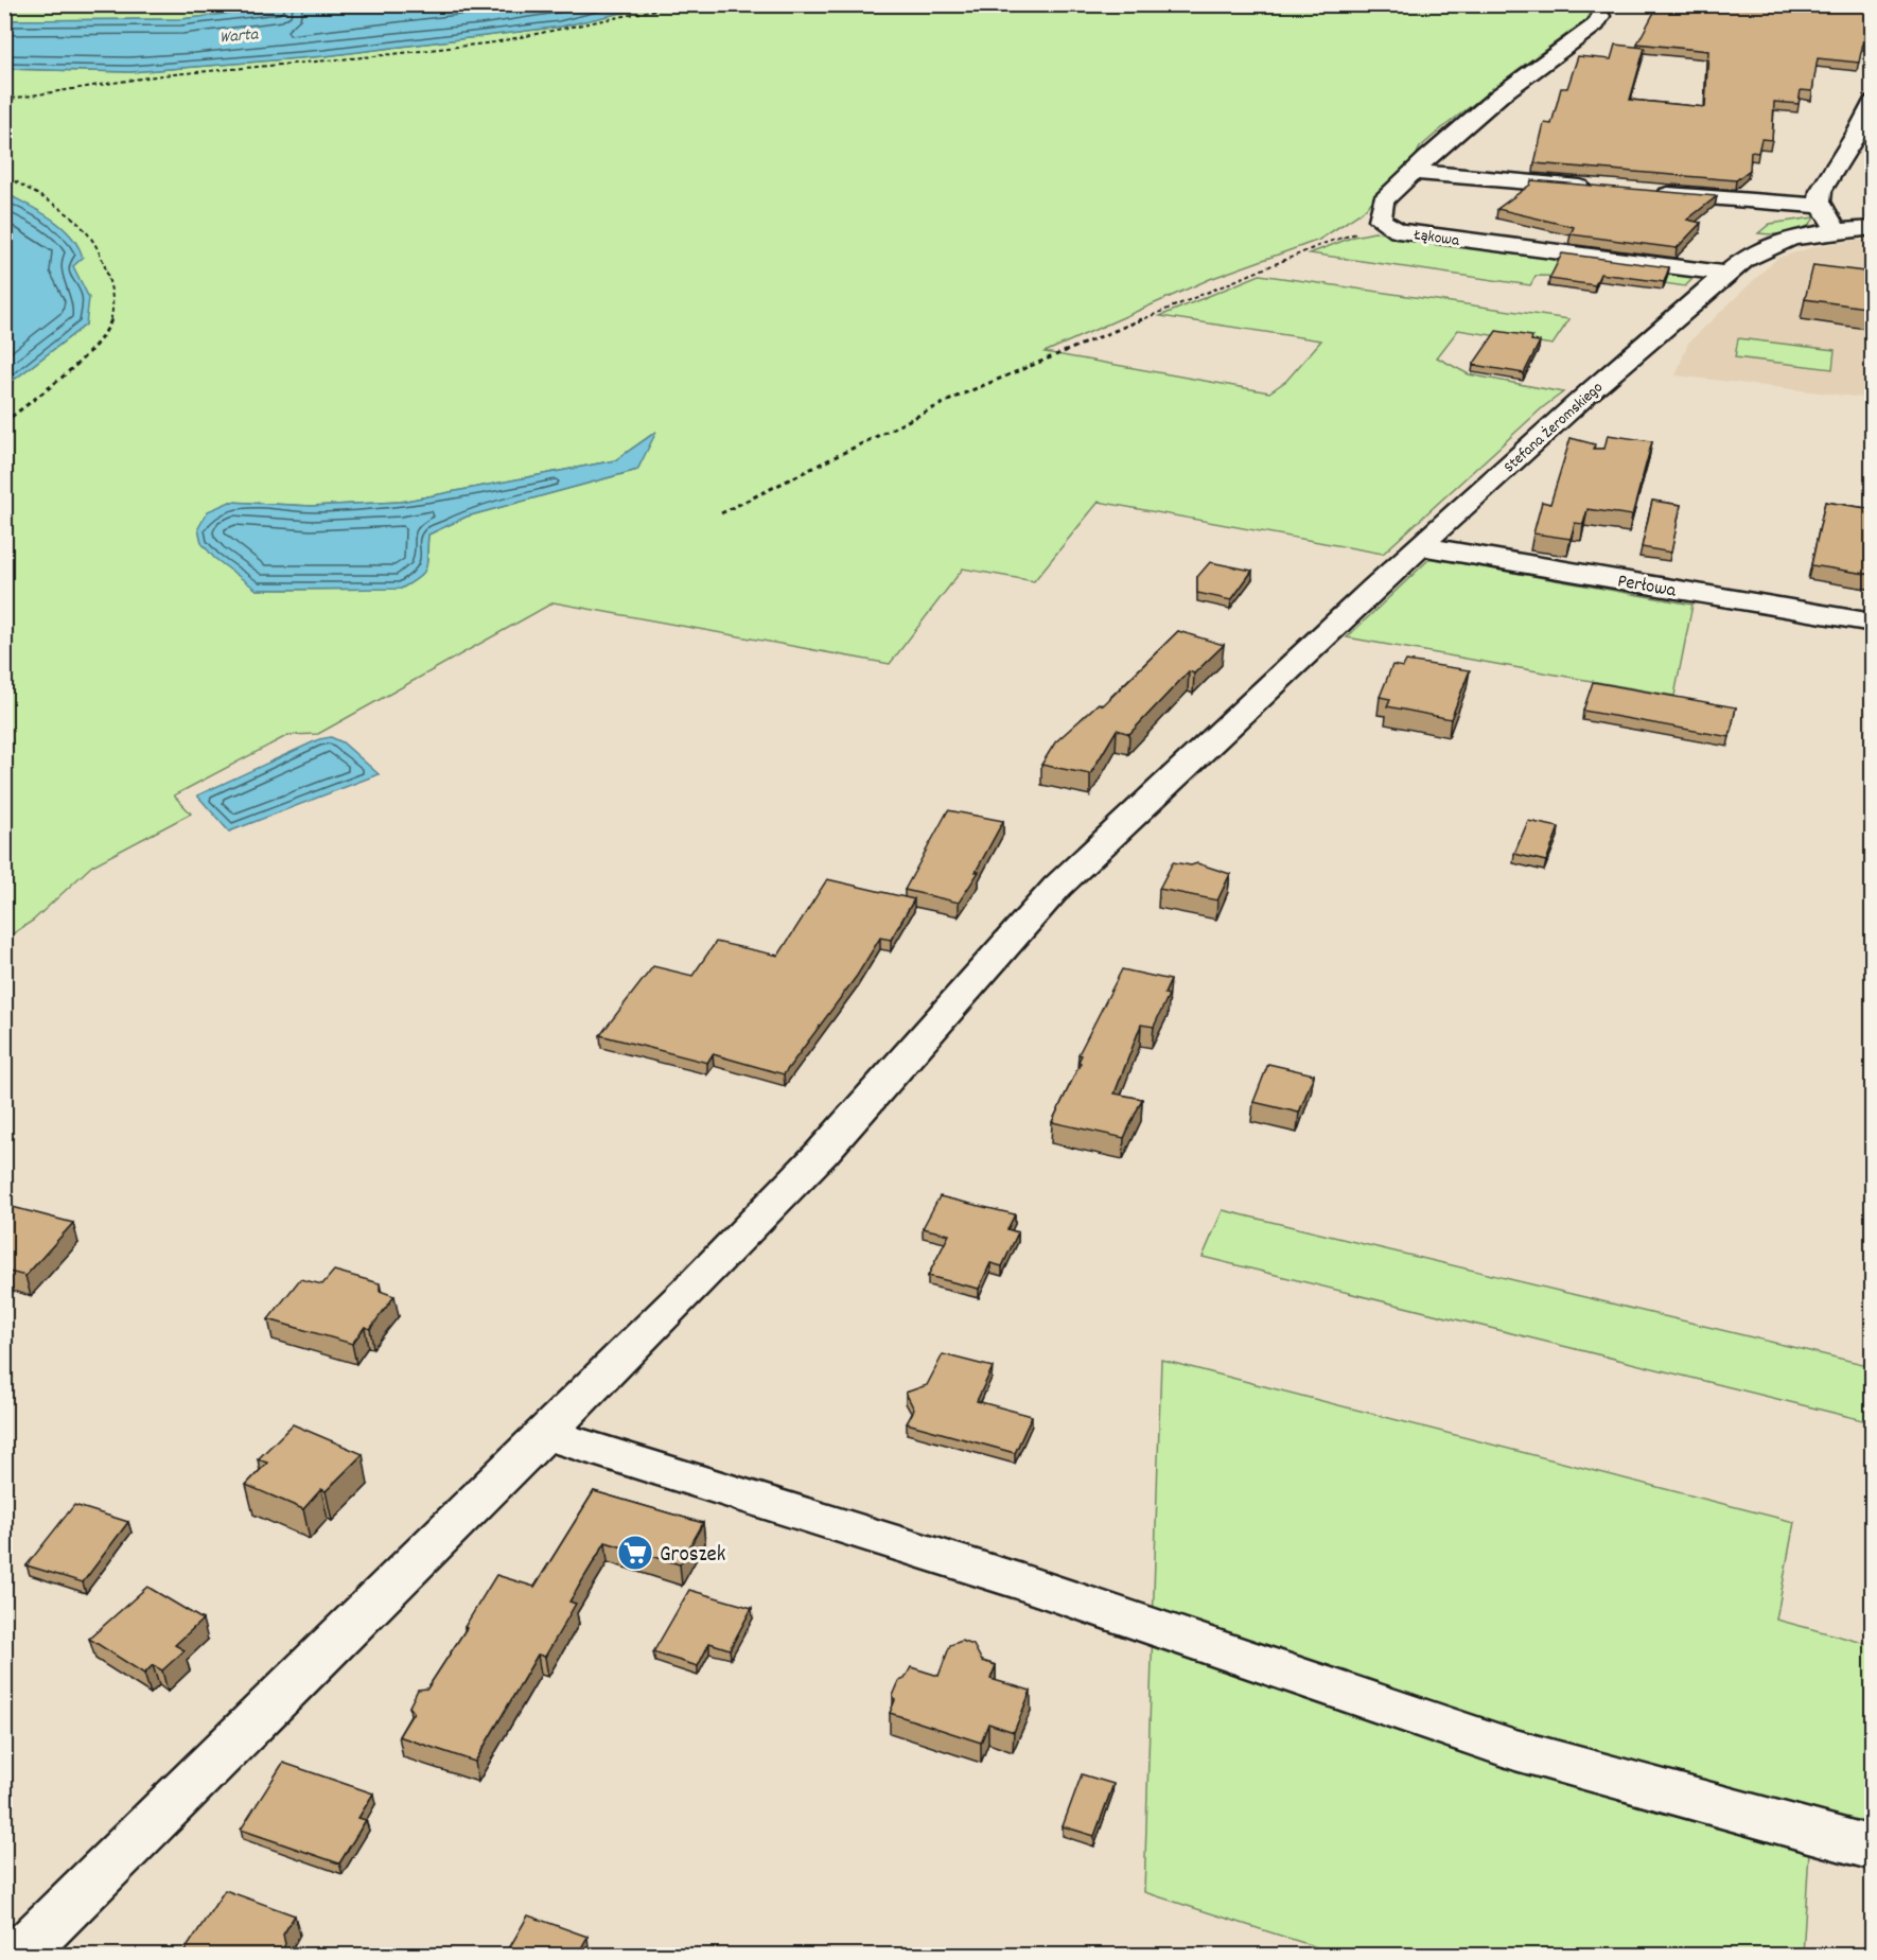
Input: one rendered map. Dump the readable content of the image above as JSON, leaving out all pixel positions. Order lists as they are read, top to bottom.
{
  "streets": {
    "street": ["Łąkowa", "Stefana Żeromskiego", "Perłowa"]
  },
  "crossings": [
    ["Łąkowa", "Stefana Żeromskiego"],
    ["Stefana Żeromskiego", "Perłowa"]
  ],
  "water": ["Warta"],
  "places": {
    "supermarket": ["Groszek"]
  }
}
